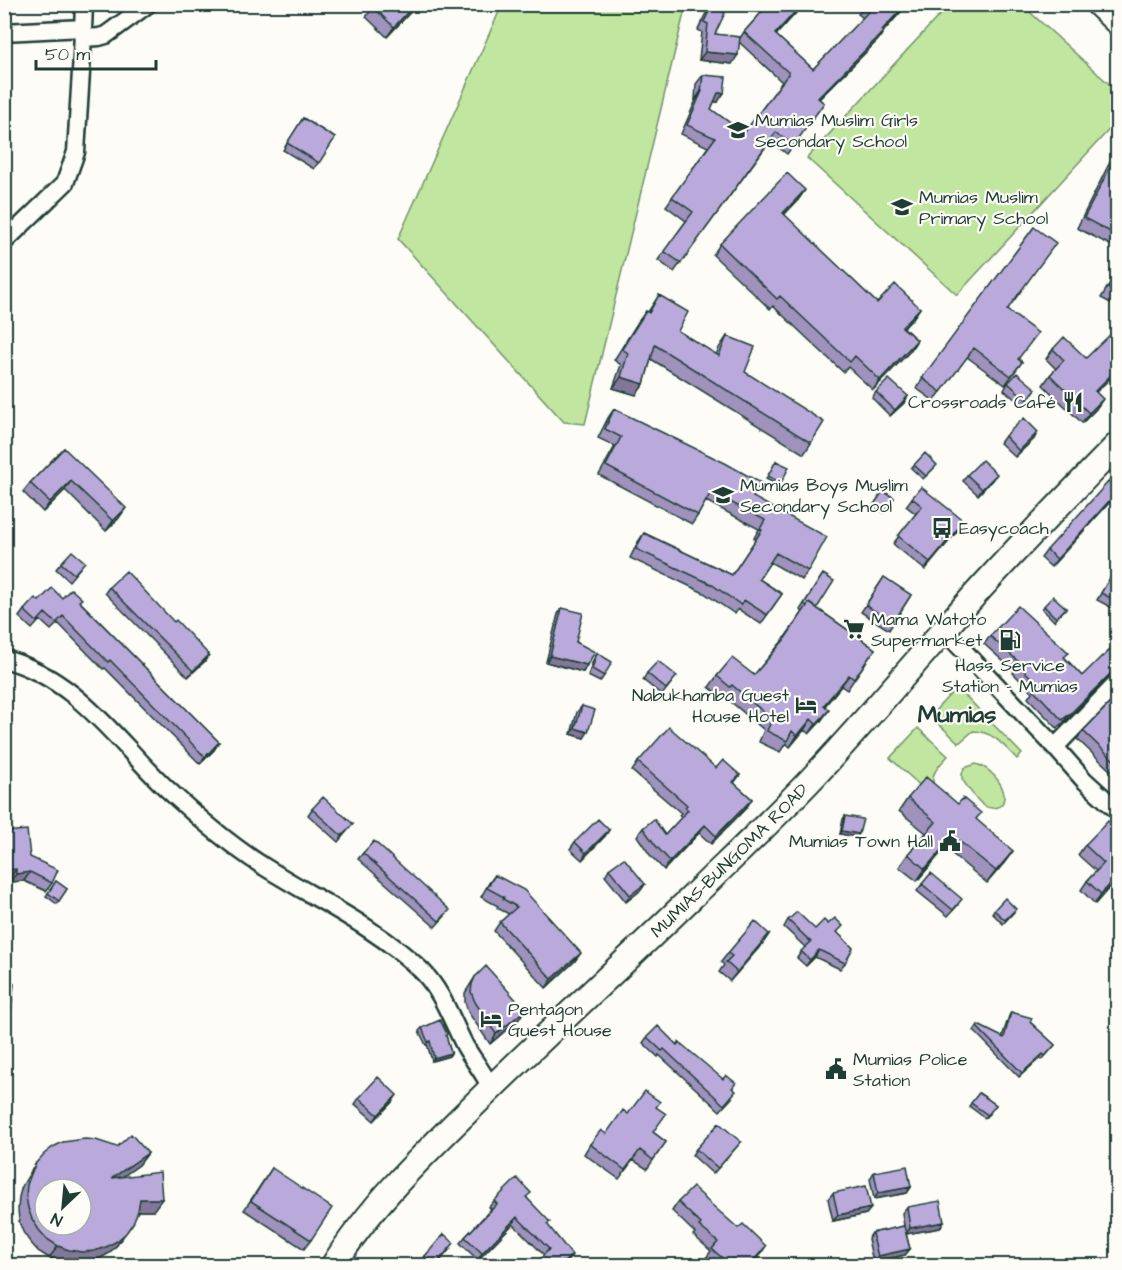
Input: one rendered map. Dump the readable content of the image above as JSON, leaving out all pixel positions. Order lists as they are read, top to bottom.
{
  "streets": {
    "street": ["MUMIAS-BUNGOMA ROAD"]
  },
  "districts": ["Mumias"],
  "places": {
    "school or university": ["Mumias Muslim Girls Secondary School", "Mumias Muslim Primary School", "Mumias Boys Muslim Secondary School"],
    "restaurant": ["Crossroads Café"],
    "bus stop": ["Easycoach"],
    "supermarket": ["Mama Watoto Supermarket"],
    "fuel station": ["Hass Service Station - Mumias"],
    "hotel": ["Nabukhamba Guest House Hotel", "Pentagon Guest House"],
    "public building": ["Mumias Town Hall", "Mumias Police Station"]
  },
  "scale_bar": "50 m",
  "north": "bottom left"
}
